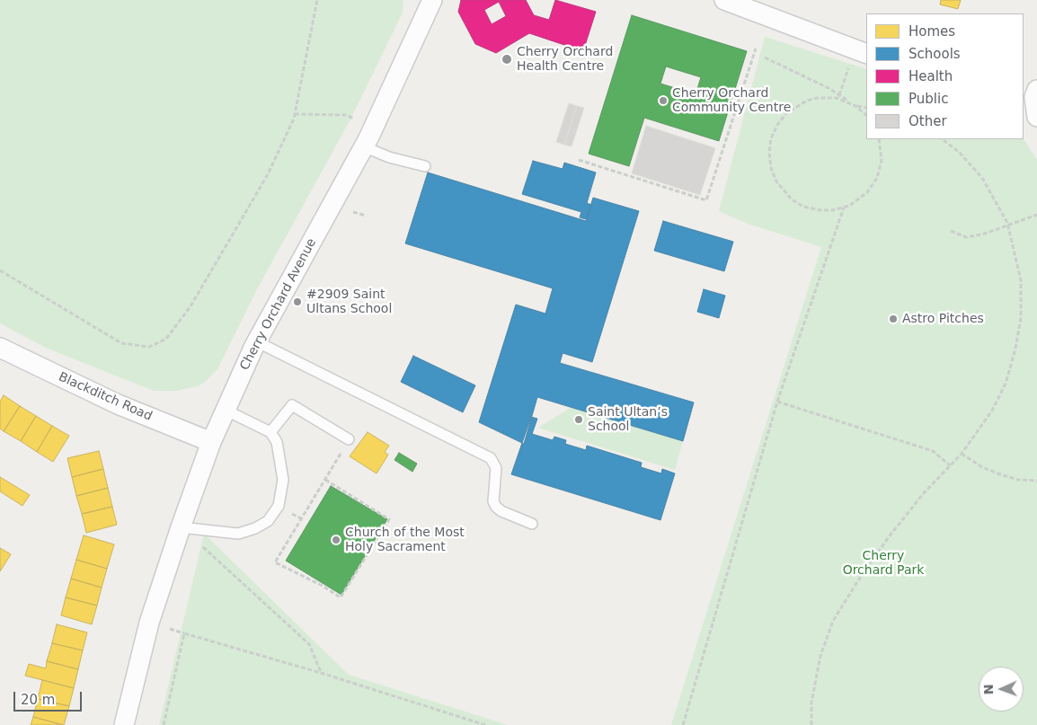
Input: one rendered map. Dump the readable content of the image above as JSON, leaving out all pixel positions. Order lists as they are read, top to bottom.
{
  "streets": {
    "street": ["Cherry Orchard Avenue", "Blackditch Road"]
  },
  "crossings": [
    ["Cherry Orchard Avenue", "Blackditch Road"]
  ],
  "parks": ["Cherry Orchard Park"],
  "places": [
    "Cherry Orchard Health Centre",
    "Cherry Orchard Community Centre",
    "#2909 Saint Ultans School",
    "Astro Pitches",
    "Saint Ultan’s School",
    "Church of the Most Holy Sacrament"
  ],
  "legend": [
    "Homes",
    "Schools",
    "Health",
    "Public",
    "Other"
  ],
  "scale_bar": "20 m",
  "north": "left"
}
